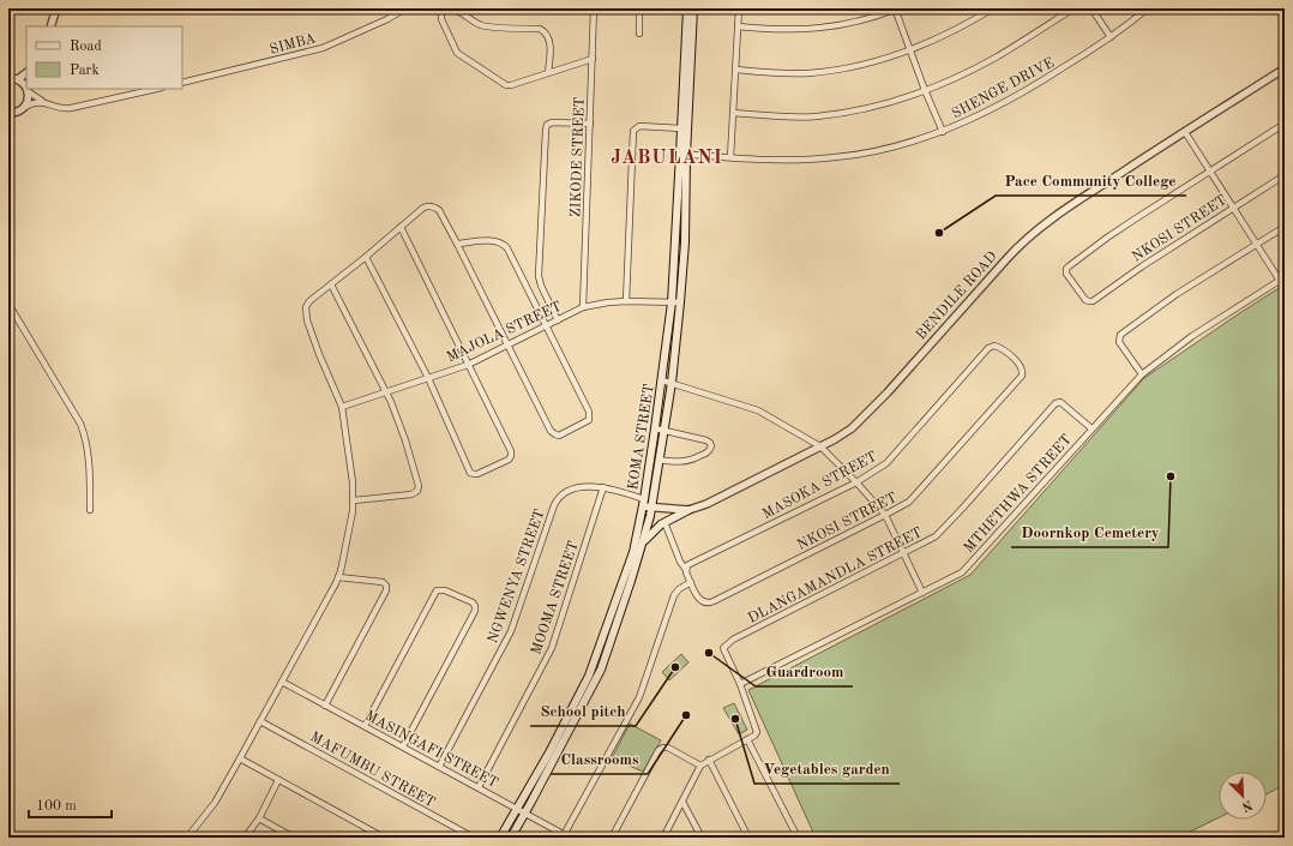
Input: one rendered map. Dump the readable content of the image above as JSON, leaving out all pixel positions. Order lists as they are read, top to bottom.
{
  "streets": {
    "main road": ["KOMA STREET"],
    "street": [
      "SIMBA",
      "SHENGE DRIVE",
      "ZIKODE STREET",
      "NKOSI STREET",
      "BENDILE ROAD",
      "MAJOLA STREET",
      "MASOKA STREET",
      "MTHETHWA STREET",
      "DLANGAMANDLA STREET",
      "NGWENYA STREET",
      "MOOMA STREET",
      "MASINGAFI STREET",
      "MAFUMBU STREET"
    ]
  },
  "crossings": [
    ["SHENGE DRIVE", "KOMA STREET"],
    ["ZIKODE STREET", "MAJOLA STREET"],
    ["NKOSI STREET", "MASOKA STREET"],
    ["BENDILE ROAD", "KOMA STREET"],
    ["BENDILE ROAD", "NGWENYA STREET"],
    ["MAJOLA STREET", "KOMA STREET"],
    ["KOMA STREET", "NGWENYA STREET"],
    ["KOMA STREET", "MASINGAFI STREET"],
    ["MTHETHWA STREET", "DLANGAMANDLA STREET"],
    ["NGWENYA STREET", "MOOMA STREET"],
    ["NGWENYA STREET", "MASINGAFI STREET"],
    ["MOOMA STREET", "MASINGAFI STREET"]
  ],
  "districts": ["JABULANI"],
  "places": [
    "Pace Community College",
    "Doornkop Cemetery",
    "Guardroom",
    "School pitch",
    "Classrooms",
    "Vegetables garden"
  ],
  "legend": ["Road", "Park"],
  "scale_bar": "100 m",
  "north": "bottom right"
}
